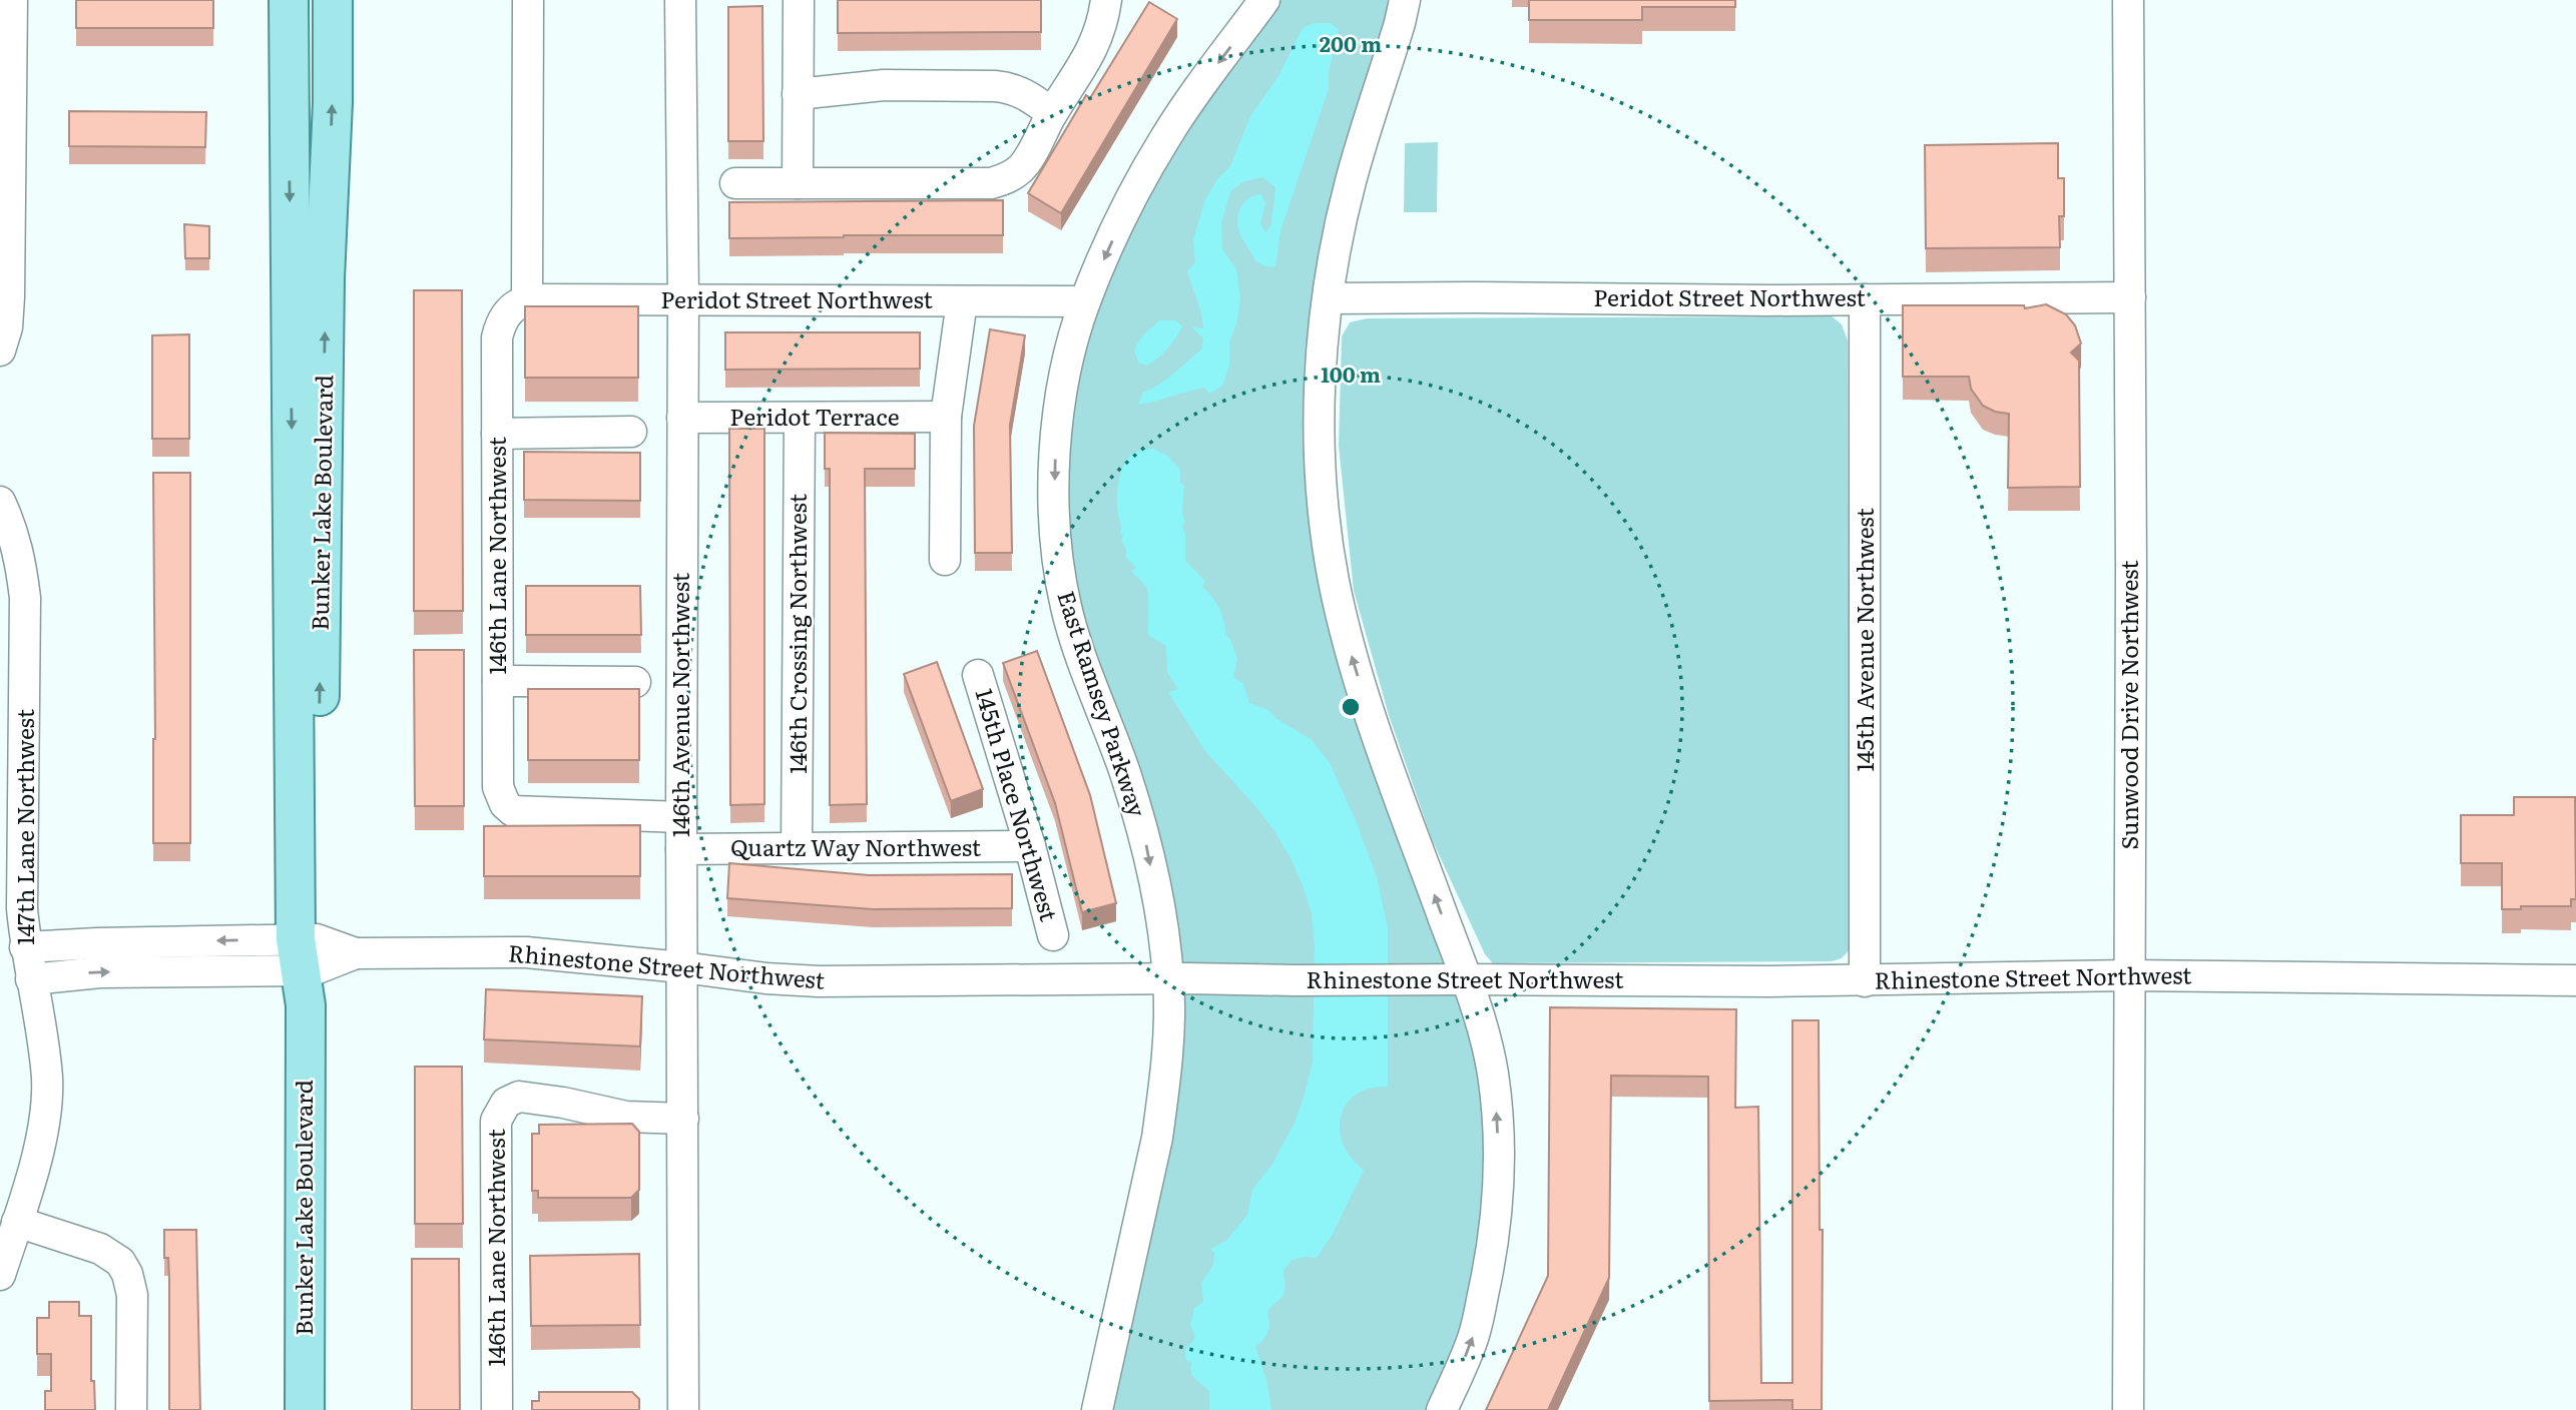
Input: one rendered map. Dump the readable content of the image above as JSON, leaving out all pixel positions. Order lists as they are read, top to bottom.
{
  "streets": {
    "main road": ["Bunker Lake Boulevard"],
    "street": [
      "Peridot Street Northwest",
      "Peridot Terrace",
      "146th Lane Northwest",
      "146th Crossing Northwest",
      "145th Avenue Northwest",
      "East Ramsey Parkway",
      "146th Avenue Northwest",
      "Sunwood Drive Northwest",
      "145th Place Northwest",
      "147th Lane Northwest",
      "Quartz Way Northwest",
      "Rhinestone Street Northwest"
    ]
  },
  "crossings": [
    ["Peridot Street Northwest", "146th Lane Northwest"],
    ["Peridot Street Northwest", "145th Avenue Northwest"],
    ["Peridot Street Northwest", "East Ramsey Parkway"],
    ["Peridot Street Northwest", "146th Avenue Northwest"],
    ["Peridot Street Northwest", "Sunwood Drive Northwest"],
    ["Peridot Terrace", "146th Crossing Northwest"],
    ["Peridot Terrace", "146th Avenue Northwest"],
    ["Bunker Lake Boulevard", "Rhinestone Street Northwest"],
    ["146th Lane Northwest", "146th Avenue Northwest"],
    ["146th Crossing Northwest", "Quartz Way Northwest"],
    ["145th Avenue Northwest", "Rhinestone Street Northwest"],
    ["East Ramsey Parkway", "Rhinestone Street Northwest"],
    ["146th Avenue Northwest", "Quartz Way Northwest"],
    ["146th Avenue Northwest", "Rhinestone Street Northwest"],
    ["Sunwood Drive Northwest", "Rhinestone Street Northwest"],
    ["145th Place Northwest", "Quartz Way Northwest"],
    ["147th Lane Northwest", "Rhinestone Street Northwest"]
  ],
  "rings": ["200 m", "100 m"]
}
